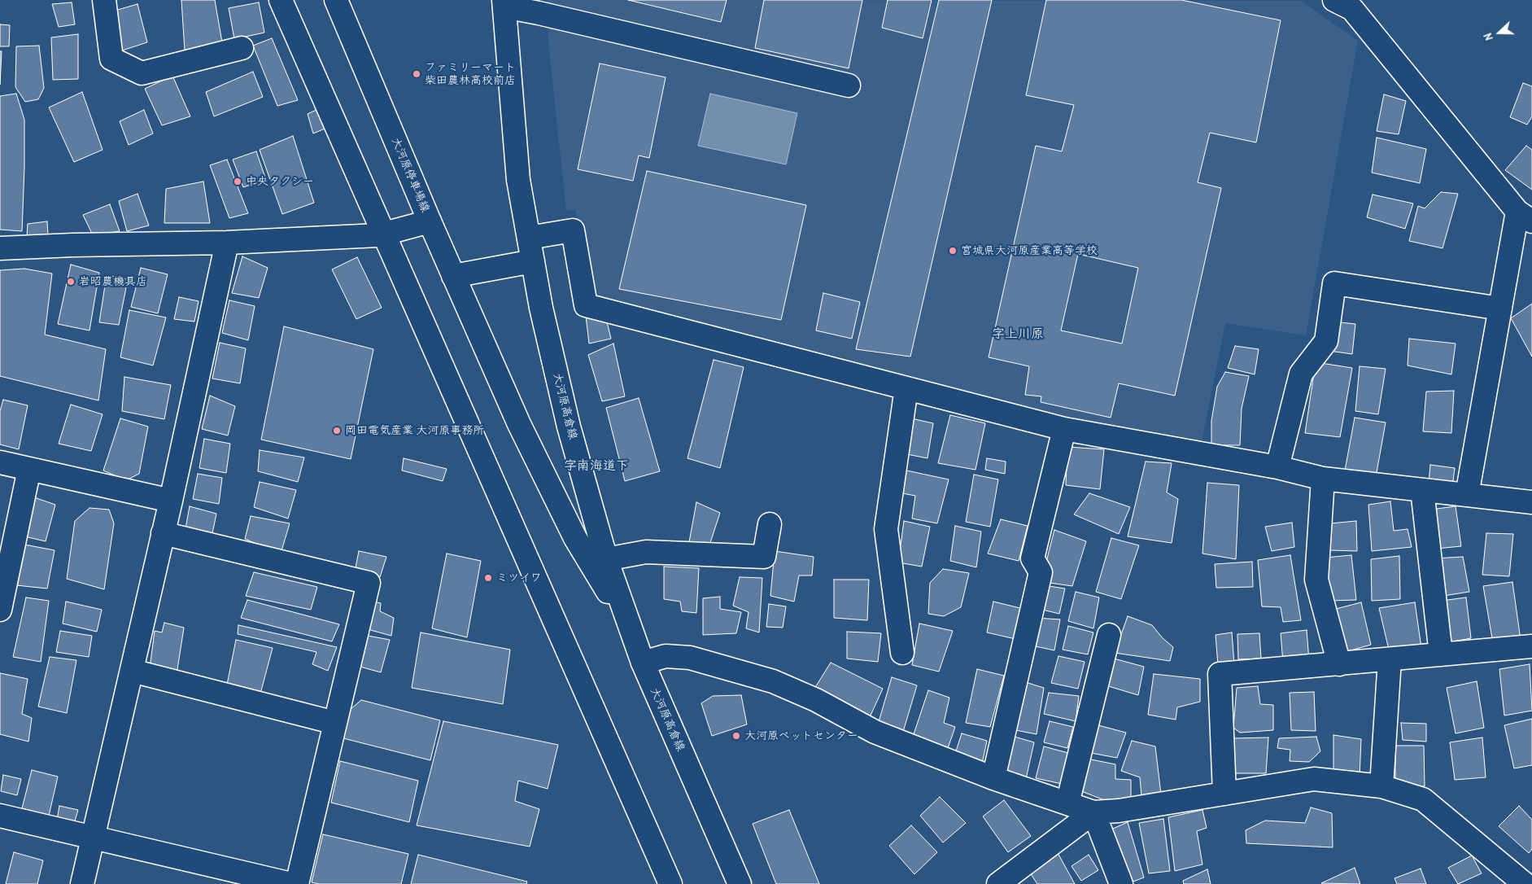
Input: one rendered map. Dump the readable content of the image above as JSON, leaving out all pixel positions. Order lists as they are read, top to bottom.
{
  "streets": {
    "street": ["大河原停車場線", "大河原高倉線"]
  },
  "crossings": [
    ["大河原停車場線", "大河原高倉線"]
  ],
  "districts": ["字上川原", "字南海道下"],
  "places": [
    "ファミリーマート 柴田農林高校前店",
    "中央タクシー",
    "宮城県大河原産業高等学校",
    "岩昭農機具店",
    "岡田電気産業 大河原事務所",
    "ミツイワ",
    "大河原ペットセンター"
  ],
  "north": "left"
}
